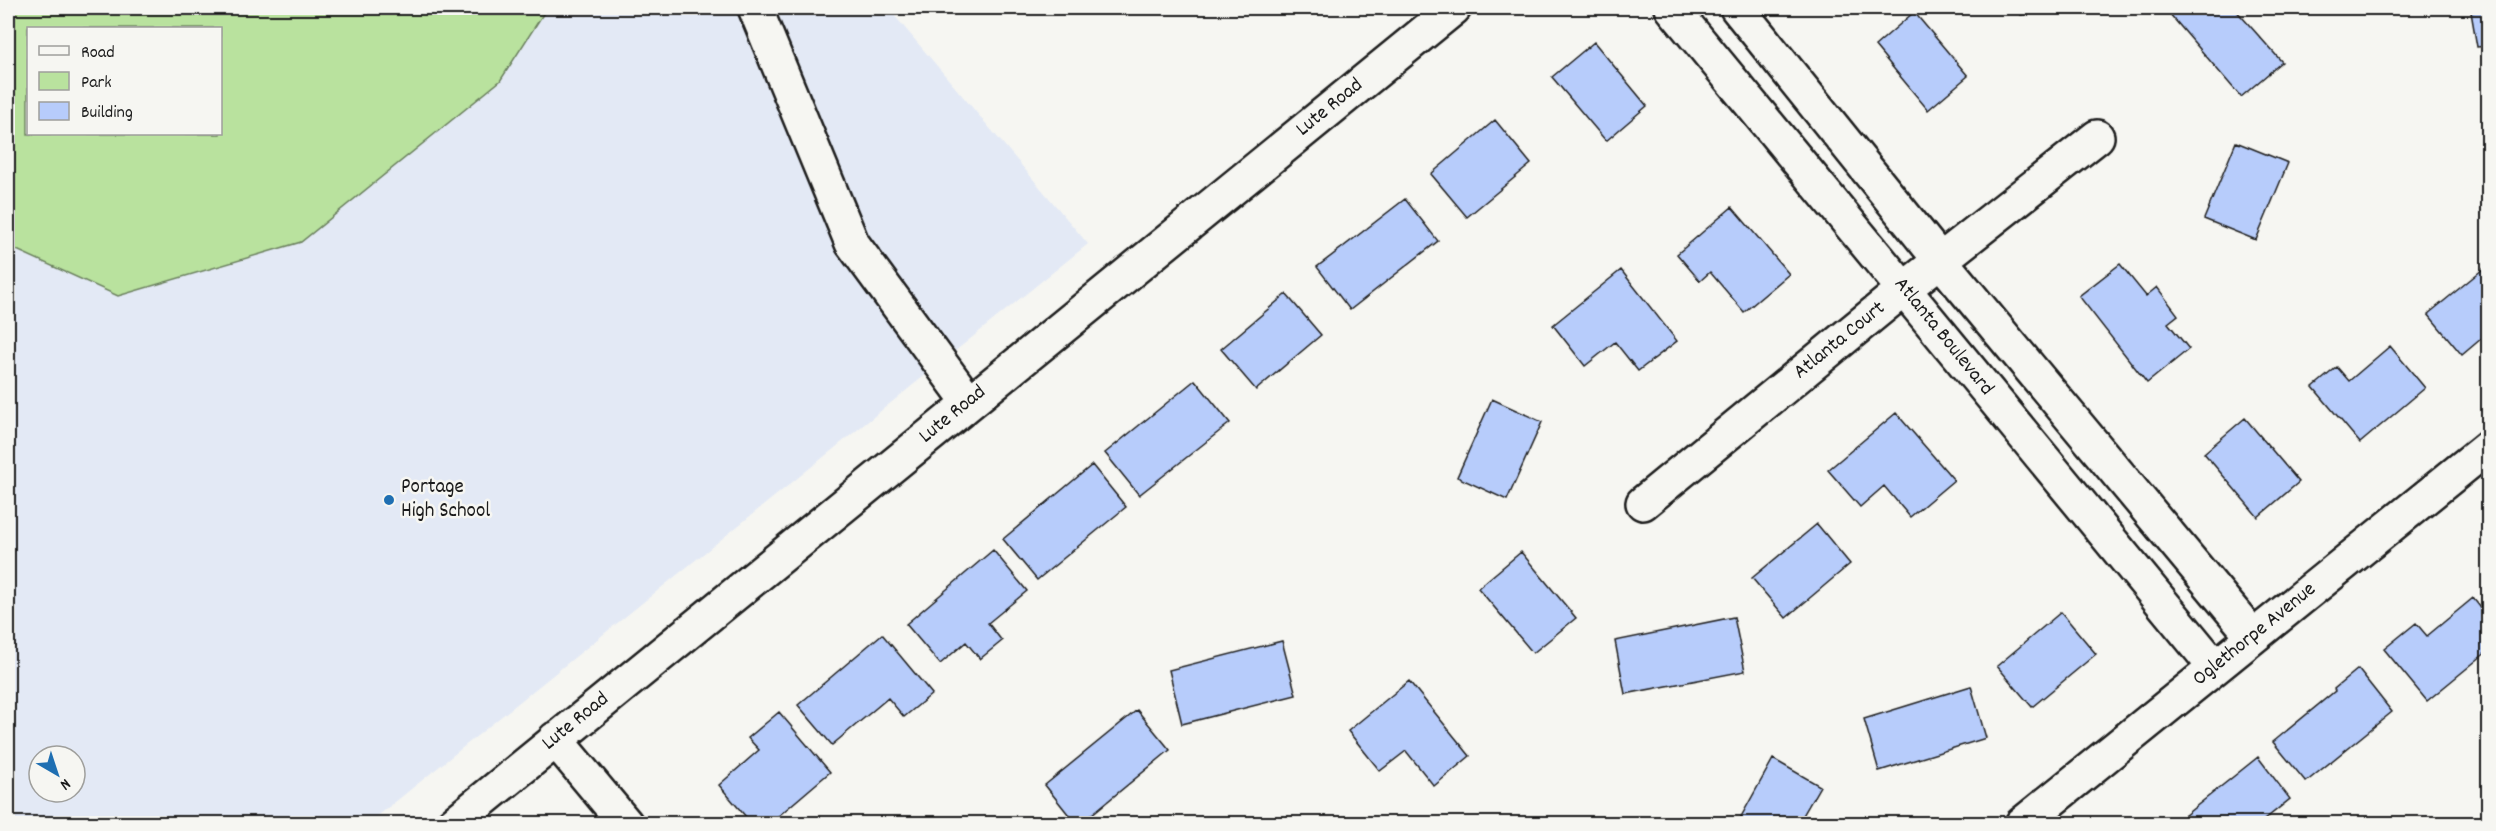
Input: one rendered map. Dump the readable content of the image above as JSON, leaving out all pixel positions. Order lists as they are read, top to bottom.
{
  "streets": {
    "street": [
      "Lute Road",
      "Atlanta Boulevard",
      "Atlanta Court",
      "Oglethorpe Avenue"
    ]
  },
  "crossings": [
    ["Atlanta Boulevard", "Atlanta Court"],
    ["Atlanta Boulevard", "Oglethorpe Avenue"]
  ],
  "places": ["Portage High School"],
  "legend": ["Road", "Park", "Building"],
  "north": "bottom right"
}
